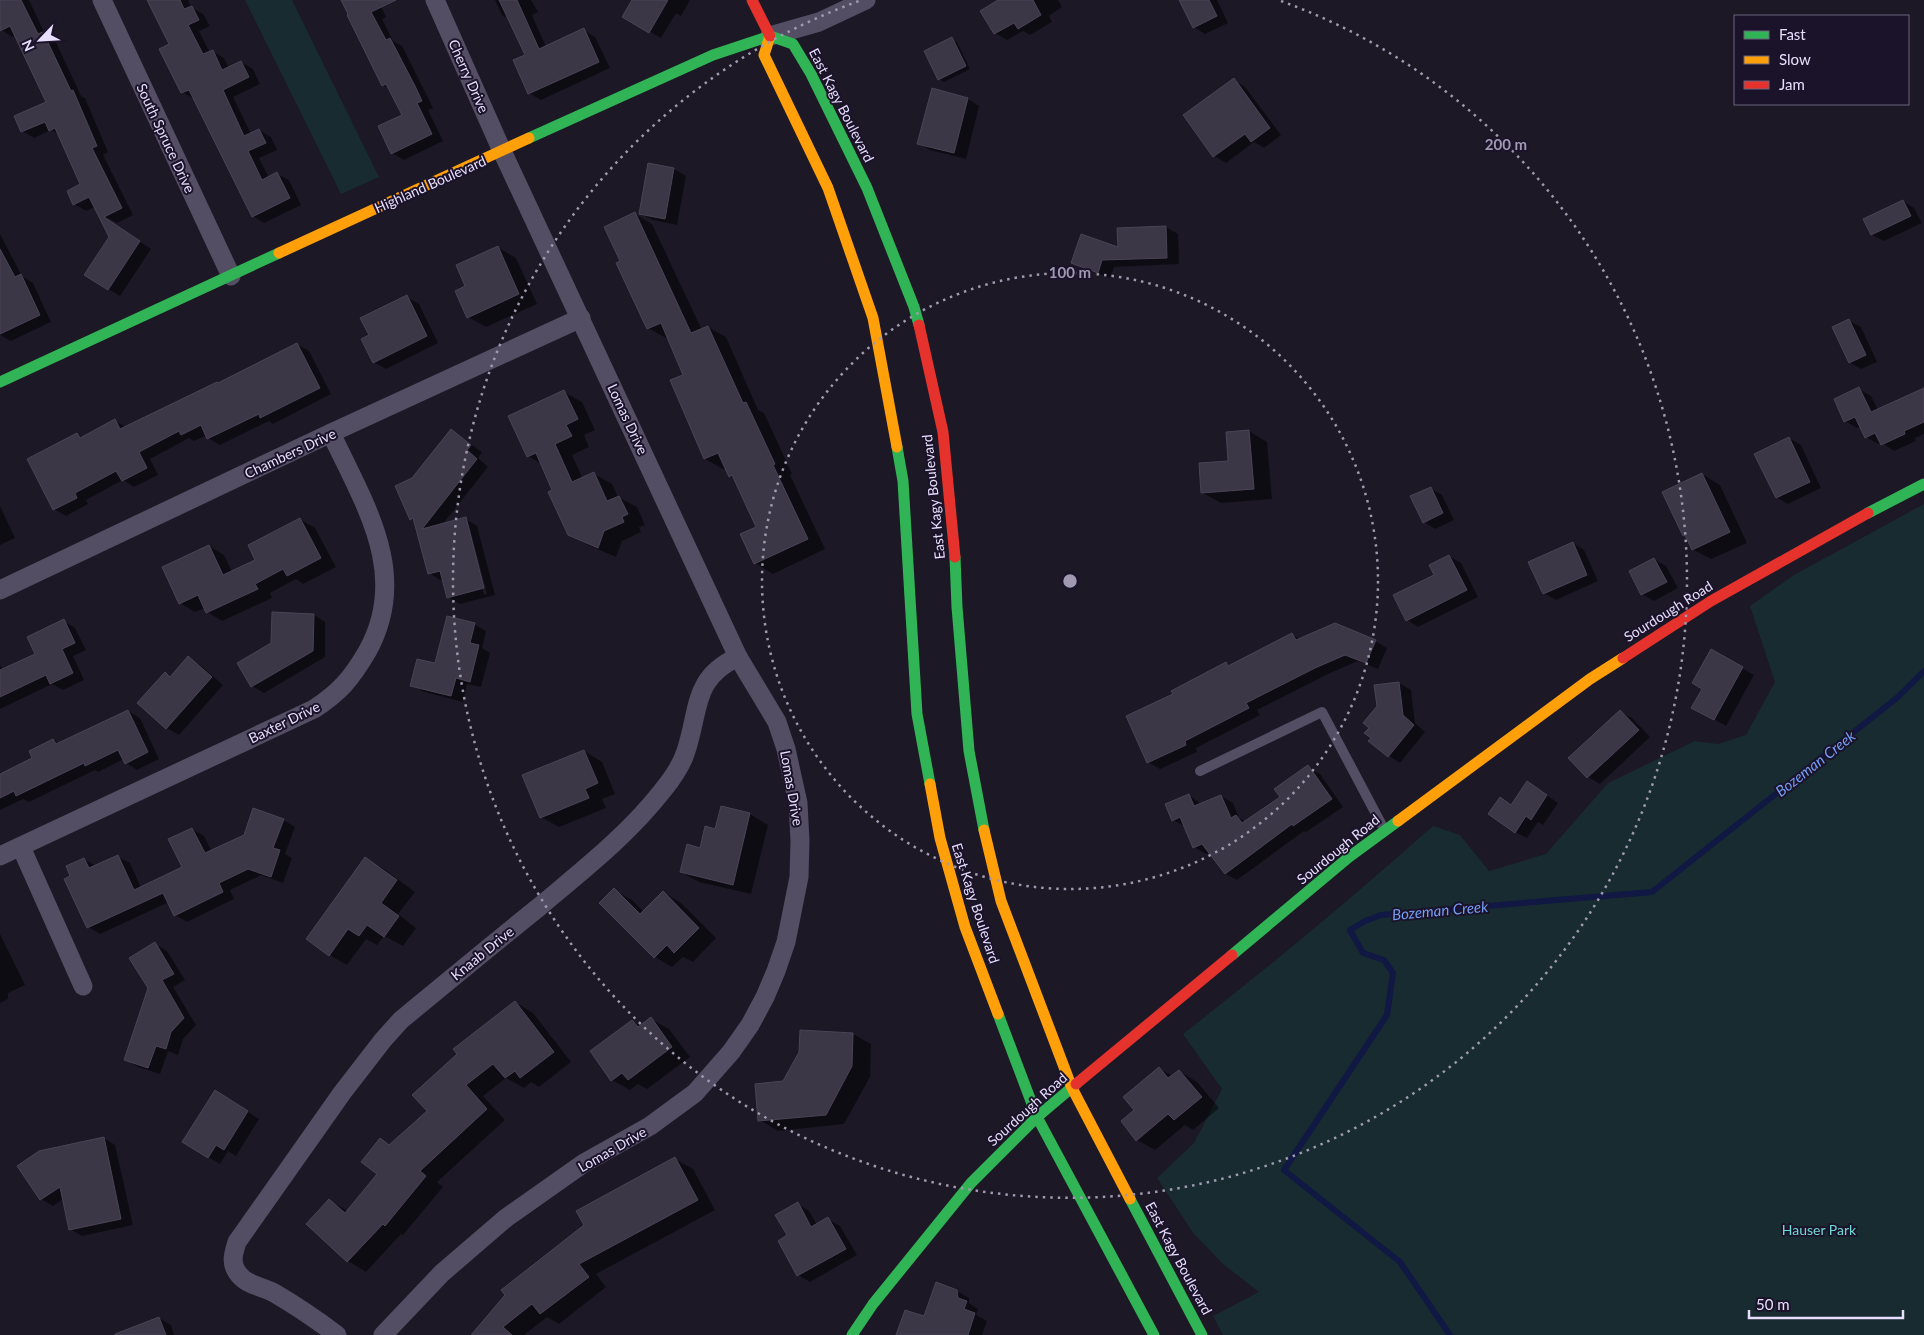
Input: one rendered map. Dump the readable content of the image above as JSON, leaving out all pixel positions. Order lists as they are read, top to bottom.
{
  "streets": {
    "main road": ["East Kagy Boulevard", "Highland Boulevard", "Sourdough Road"],
    "street": [
      "Cherry Drive",
      "South Spruce Drive",
      "Lomas Drive",
      "Chambers Drive",
      "Baxter Drive",
      "Knaab Drive"
    ]
  },
  "crossings": [
    ["Cherry Drive", "Highland Boulevard"],
    ["Cherry Drive", "Lomas Drive"],
    ["East Kagy Boulevard", "Highland Boulevard"],
    ["East Kagy Boulevard", "Sourdough Road"],
    ["South Spruce Drive", "Highland Boulevard"],
    ["Highland Boulevard", "Lomas Drive"],
    ["Lomas Drive", "Chambers Drive"],
    ["Lomas Drive", "Knaab Drive"],
    ["Chambers Drive", "Baxter Drive"]
  ],
  "water": ["Bozeman Creek"],
  "parks": ["Hauser Park"],
  "legend": ["Fast", "Slow", "Jam"],
  "scale_bar": "50 m",
  "north": "bottom left",
  "rings": ["200 m", "100 m"]
}
